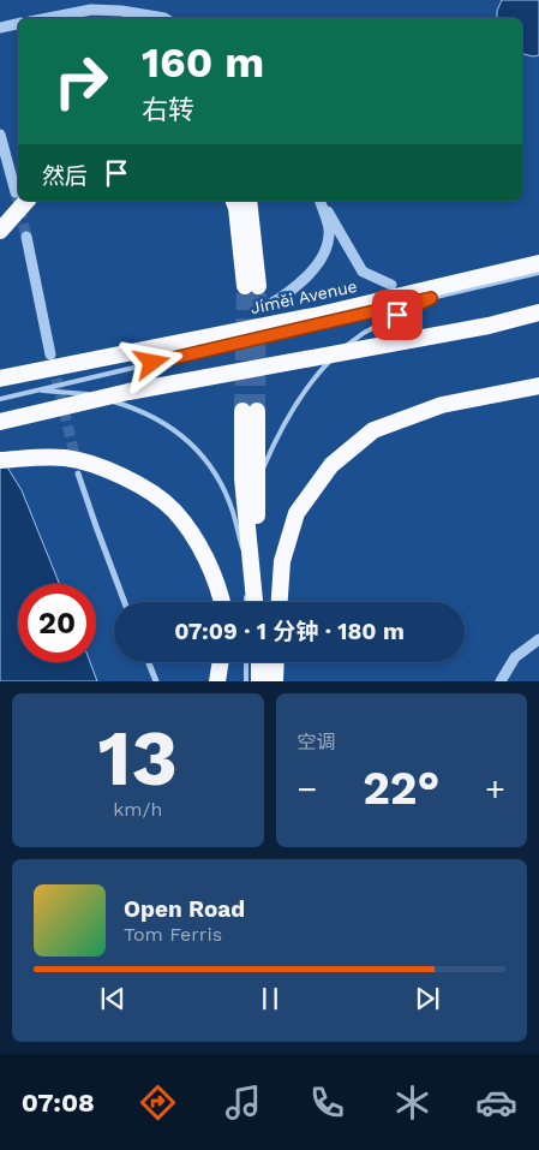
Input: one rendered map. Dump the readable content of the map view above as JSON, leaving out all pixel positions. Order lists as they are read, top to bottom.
{
  "streets": {
    "highway": ["Jíměi Avenue"]
  },
  "page": {
    "turn": ["160 m", "右转"],
    "then": "然后",
    "limit": "20",
    "trip": "07:09 · 1 分钟 · 180 m",
    "tile": [
      ["13", "km/h"],
      "空调"
    ],
    "heat": ["−", "22°", "+"],
    "song": ["Open Road", "Tom Ferris"],
    "tabs": "07:08"
  }
}
